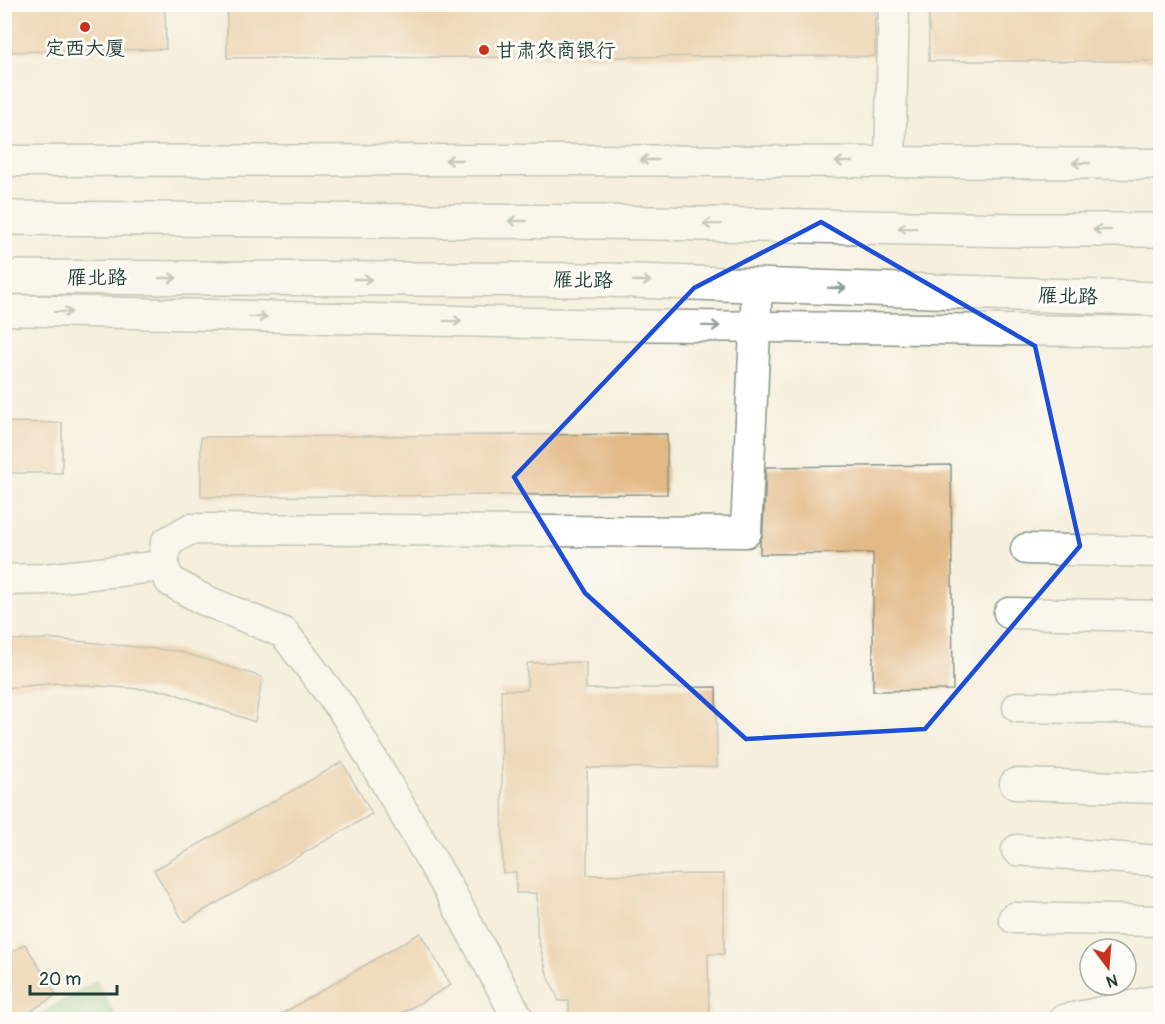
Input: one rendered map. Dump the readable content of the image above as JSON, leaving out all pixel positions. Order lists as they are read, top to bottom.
{
  "streets": {
    "main road": ["雁北路"]
  },
  "places": ["定西大厦", "甘肃农商银行"],
  "scale_bar": "20 m",
  "north": "bottom"
}
